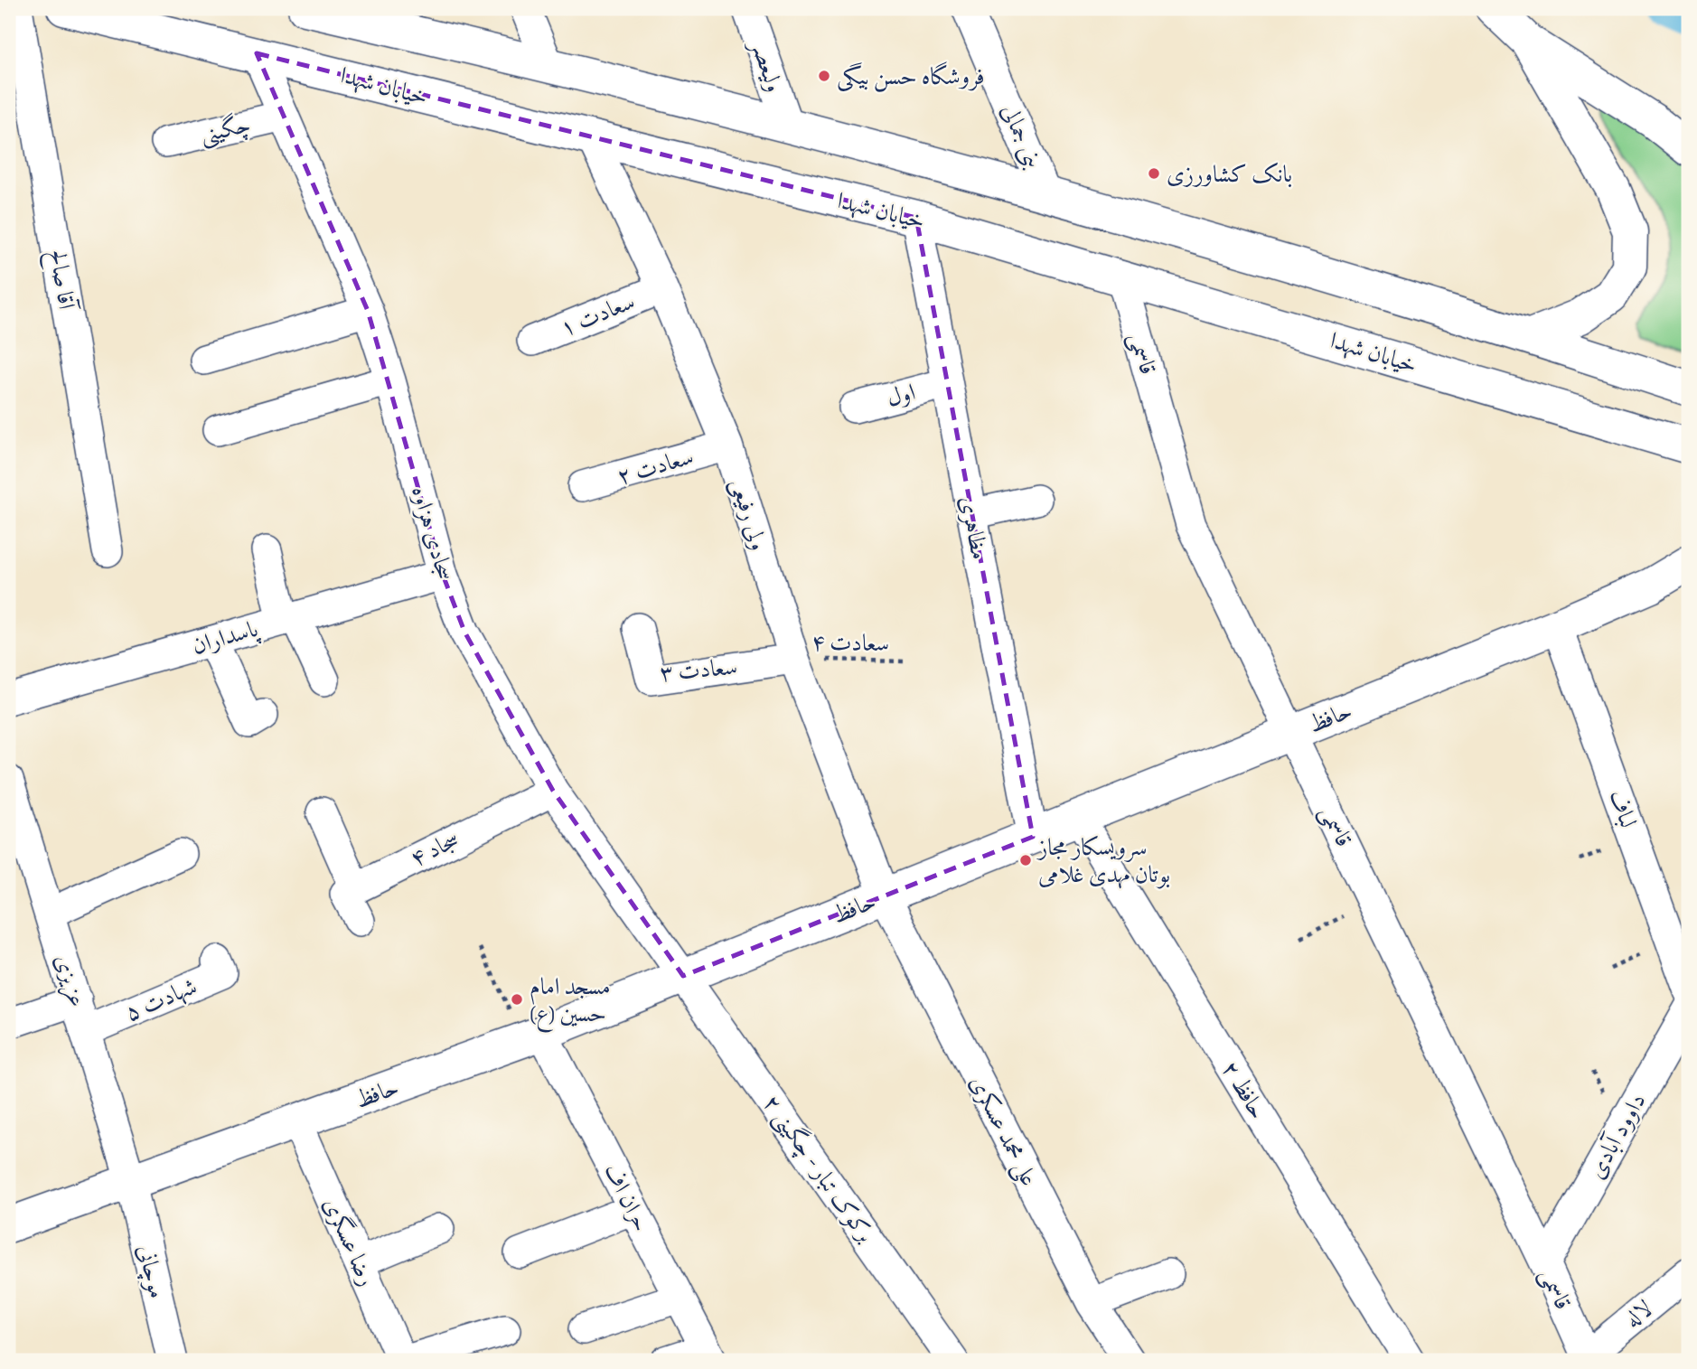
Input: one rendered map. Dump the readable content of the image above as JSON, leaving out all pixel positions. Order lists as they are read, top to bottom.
{
  "streets": {
    "main road": ["خیابان شهدا", "حافظ"],
    "street": [
      "ولیعصر",
      "چگینی",
      "بنی جمالی",
      "آقا صالح",
      "سعادت ۱",
      "قاسمی",
      "اول",
      "سعادت ۲",
      "ولی رفیعی",
      "مظاهری",
      "سجادی هزاوه",
      "پاسداران",
      "سعادت ۳",
      "لباف",
      "سجاد ۴",
      "عزیزی",
      "شهادت ۵",
      "حافظ ۲",
      "علی محمد عسکری",
      "داوود آبادی",
      "برکوک تبار - چگینی ۲",
      "حران اف",
      "رضا عسگری",
      "موچانی",
      "لاله"
    ],
    "path": ["سعادت ۴"]
  },
  "crossings": [
    ["خیابان شهدا", "قاسمی"],
    ["خیابان شهدا", "ولی رفیعی"],
    ["خیابان شهدا", "مظاهری"],
    ["خیابان شهدا", "سجادی هزاوه"],
    ["چگینی", "سجادی هزاوه"],
    ["سعادت ۱", "ولی رفیعی"],
    ["قاسمی", "حافظ"],
    ["قاسمی", "داوود آبادی"],
    ["قاسمی", "لاله"],
    ["اول", "مظاهری"],
    ["سعادت ۲", "ولی رفیعی"],
    ["ولی رفیعی", "سعادت ۴"],
    ["ولی رفیعی", "سعادت ۳"],
    ["ولی رفیعی", "حافظ"],
    ["ولی رفیعی", "علی محمد عسکری"],
    ["مظاهری", "حافظ"],
    ["سجادی هزاوه", "پاسداران"],
    ["سجادی هزاوه", "حافظ"],
    ["سجادی هزاوه", "سجاد ۴"],
    ["سجادی هزاوه", "برکوک تبار - چگینی ۲"],
    ["سعادت ۴", "سعادت ۳"],
    ["حافظ", "لباف"],
    ["حافظ", "عزیزی"],
    ["حافظ", "حافظ ۲"],
    ["حافظ", "علی محمد عسکری"],
    ["حافظ", "برکوک تبار - چگینی ۲"],
    ["حافظ", "حران اف"],
    ["حافظ", "رضا عسگری"],
    ["حافظ", "موچانی"],
    ["عزیزی", "شهادت ۵"],
    ["عزیزی", "موچانی"]
  ],
  "places": [
    "فروشگاه حسن بیگی",
    "بانک کشاورزی",
    "سرویسکار مجاز بوتان مهدی غلامی",
    "مسجد امام حسین (ع)"
  ]
}
